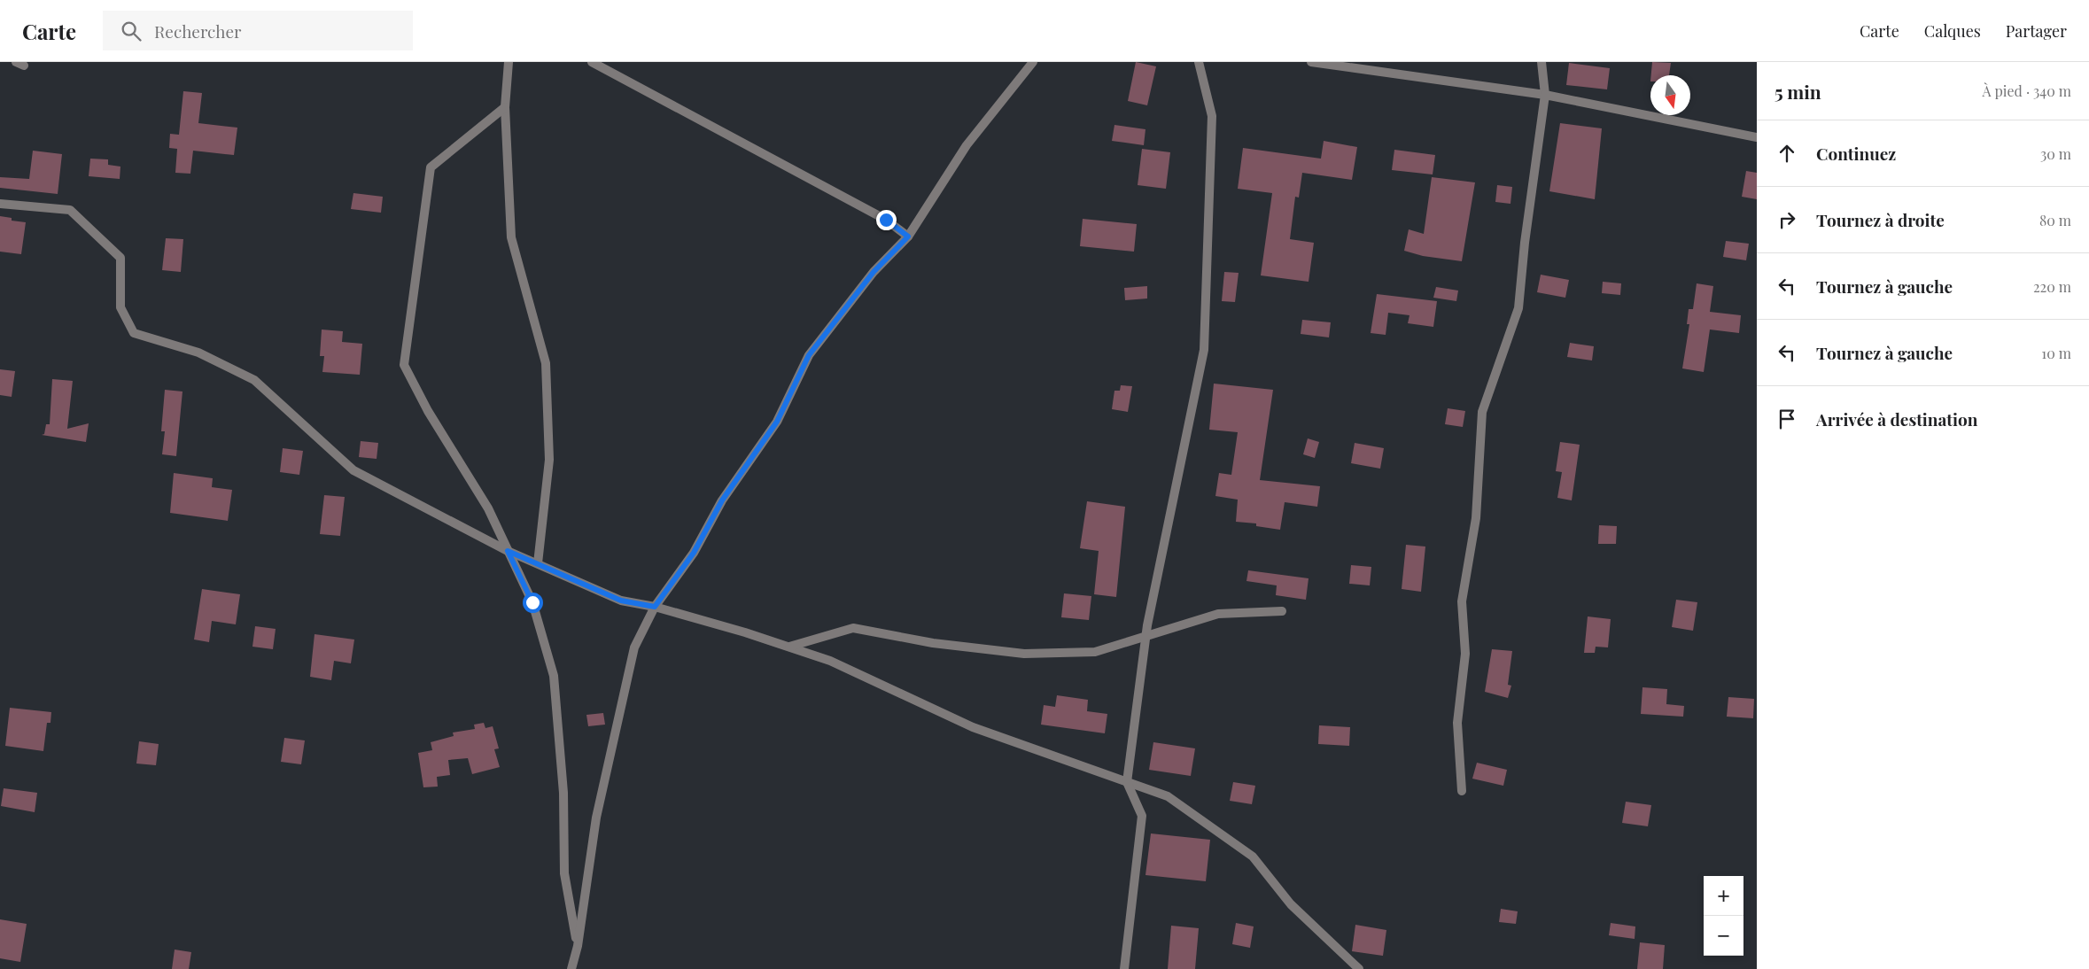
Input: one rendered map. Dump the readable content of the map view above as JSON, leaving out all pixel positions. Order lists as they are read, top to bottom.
{
  "north": "bottom",
  "page": {
    "header": "Carte",
    "search": "Rechercher",
    "nav": ["Carte", "Calques", "Partager"],
    "heading": ["5 min", "À pied · 340 m"],
    "list": [
      ["Continuez", "30 m"],
      ["Tournez à droite", "80 m"],
      ["Tournez à gauche", "220 m"],
      ["Tournez à gauche", "10 m"],
      "Arrivée à destination"
    ],
    "map_buttons": ["+", "−"]
  }
}
